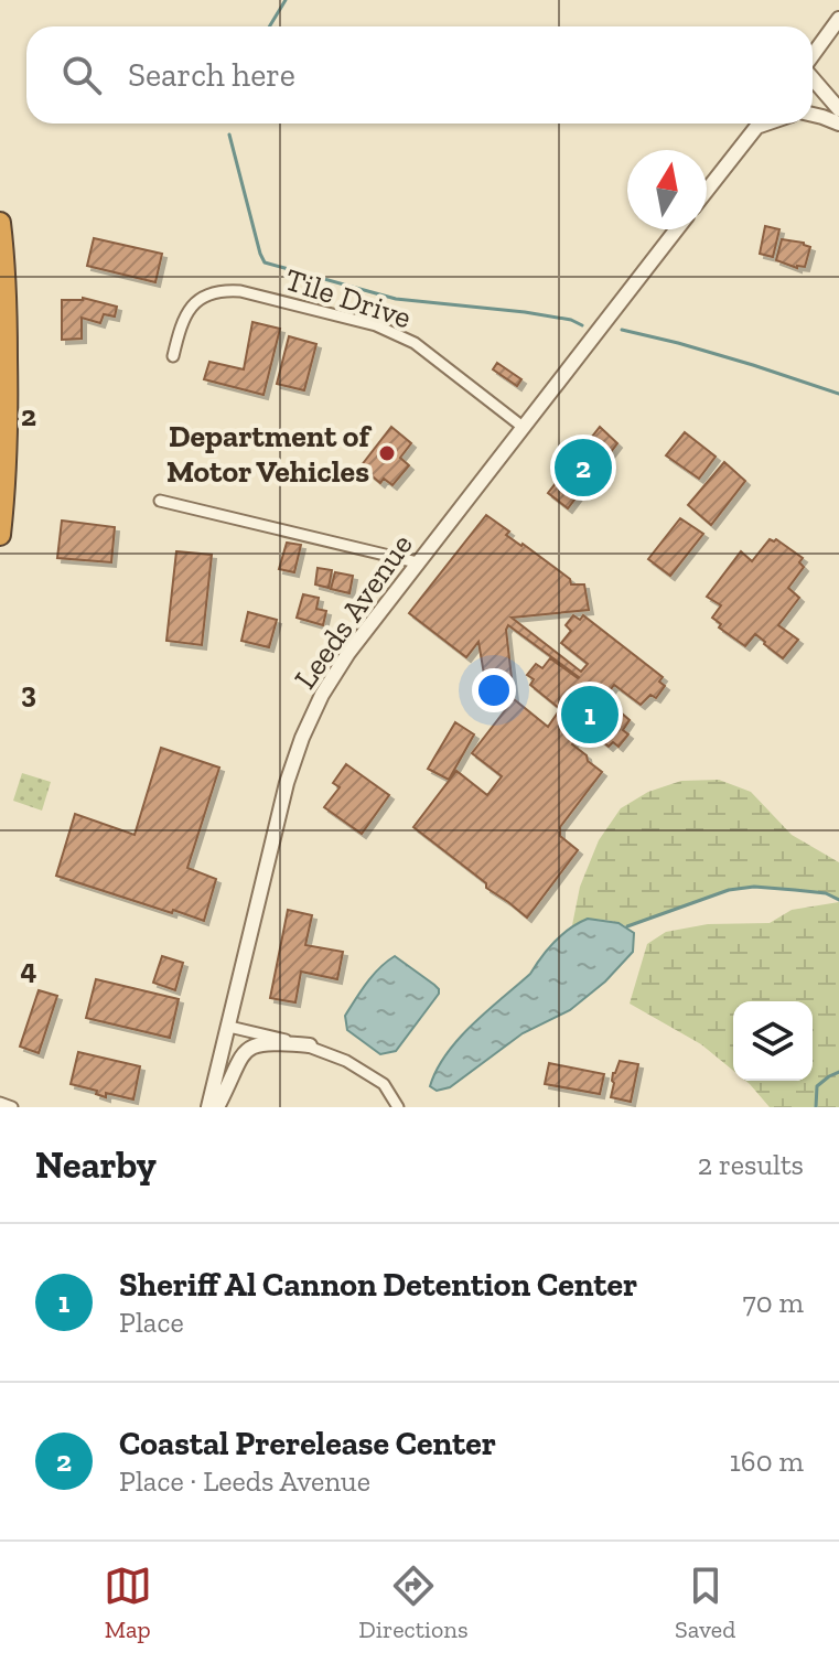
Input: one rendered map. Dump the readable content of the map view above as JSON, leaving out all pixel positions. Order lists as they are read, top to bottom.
{
  "streets": {
    "street": ["Tile Drive", "Leeds Avenue"]
  },
  "crossings": [
    ["Tile Drive", "Leeds Avenue"]
  ],
  "places": ["Department of Motor Vehicles"],
  "north": "top",
  "page": {
    "search": "Search here",
    "pins": ["2", "1"],
    "heading": ["Nearby", "2 results"],
    "list": [
      {
        "mark": "1",
        "name": "Sheriff Al Cannon Detention Center",
        "note": "Place",
        "value": "70 m"
      },
      {
        "mark": "2",
        "name": "Coastal Prerelease Center",
        "note": "Place · Leeds Avenue",
        "value": "160 m"
      }
    ],
    "nav": ["Map", "Directions", "Saved"]
  },
  "grid": {
    "rows": ["2", "3", "4"]
  }
}
